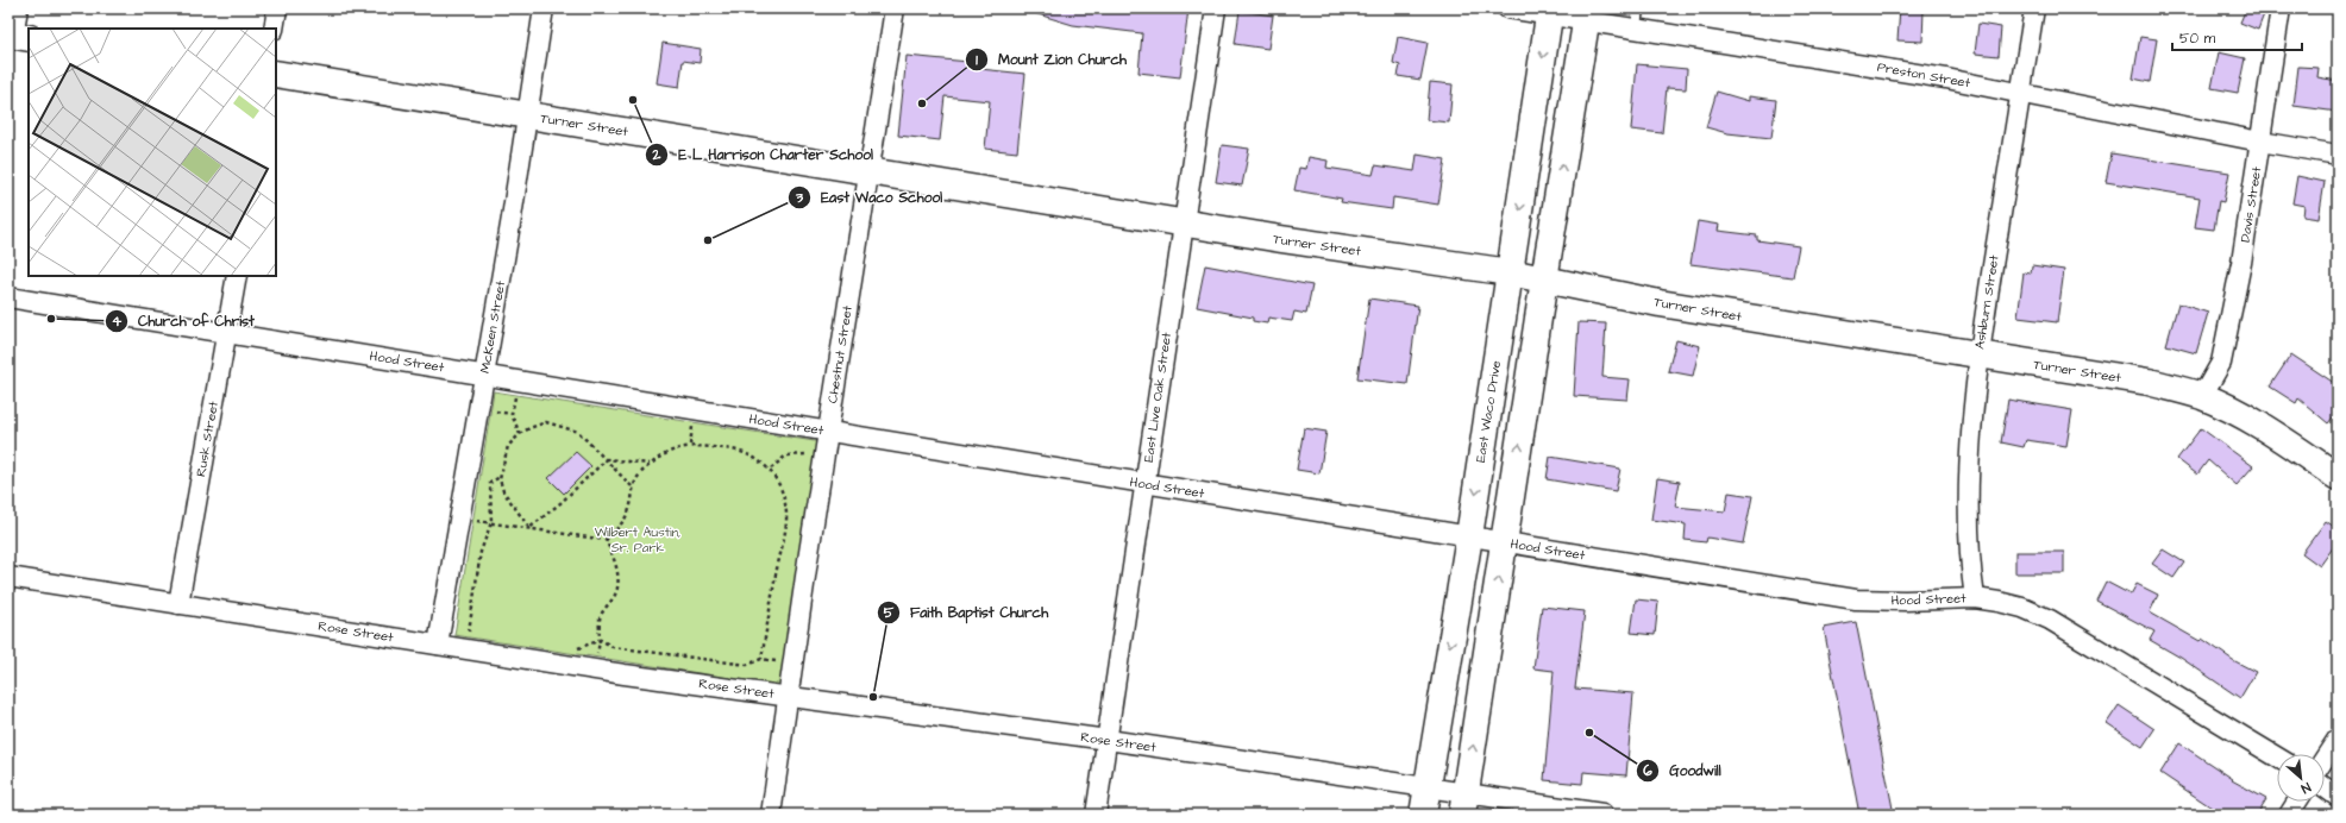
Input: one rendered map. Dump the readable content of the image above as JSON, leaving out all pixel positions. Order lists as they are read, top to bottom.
{
  "streets": {
    "street": [
      "Preston Street",
      "Turner Street",
      "Davis Street",
      "Ashburn Street",
      "McKeen Street",
      "Chestnut Street",
      "Hood Street",
      "East Live Oak Street",
      "East Waco Drive",
      "Rusk Street",
      "Rose Street"
    ]
  },
  "crossings": [
    ["Preston Street", "Davis Street"],
    ["Preston Street", "Ashburn Street"],
    ["Preston Street", "East Waco Drive"],
    ["Turner Street", "Davis Street"],
    ["Turner Street", "Ashburn Street"],
    ["Turner Street", "McKeen Street"],
    ["Turner Street", "Chestnut Street"],
    ["Turner Street", "East Live Oak Street"],
    ["Turner Street", "East Waco Drive"],
    ["Ashburn Street", "Hood Street"],
    ["McKeen Street", "Hood Street"],
    ["McKeen Street", "Rose Street"],
    ["Chestnut Street", "Hood Street"],
    ["Chestnut Street", "Rose Street"],
    ["Hood Street", "East Live Oak Street"],
    ["Hood Street", "East Waco Drive"],
    ["Hood Street", "Rusk Street"],
    ["East Live Oak Street", "Rose Street"],
    ["East Waco Drive", "Rose Street"],
    ["Rusk Street", "Rose Street"]
  ],
  "parks": ["Wilbert Austin, Sr. Park"],
  "places": [
    "E L Harrison Charter School",
    "Mount Zion Church",
    "East Waco School",
    "Church of Christ",
    "Faith Baptist Church",
    "Goodwill"
  ],
  "scale_bar": "50 m",
  "north": "bottom right"
}
